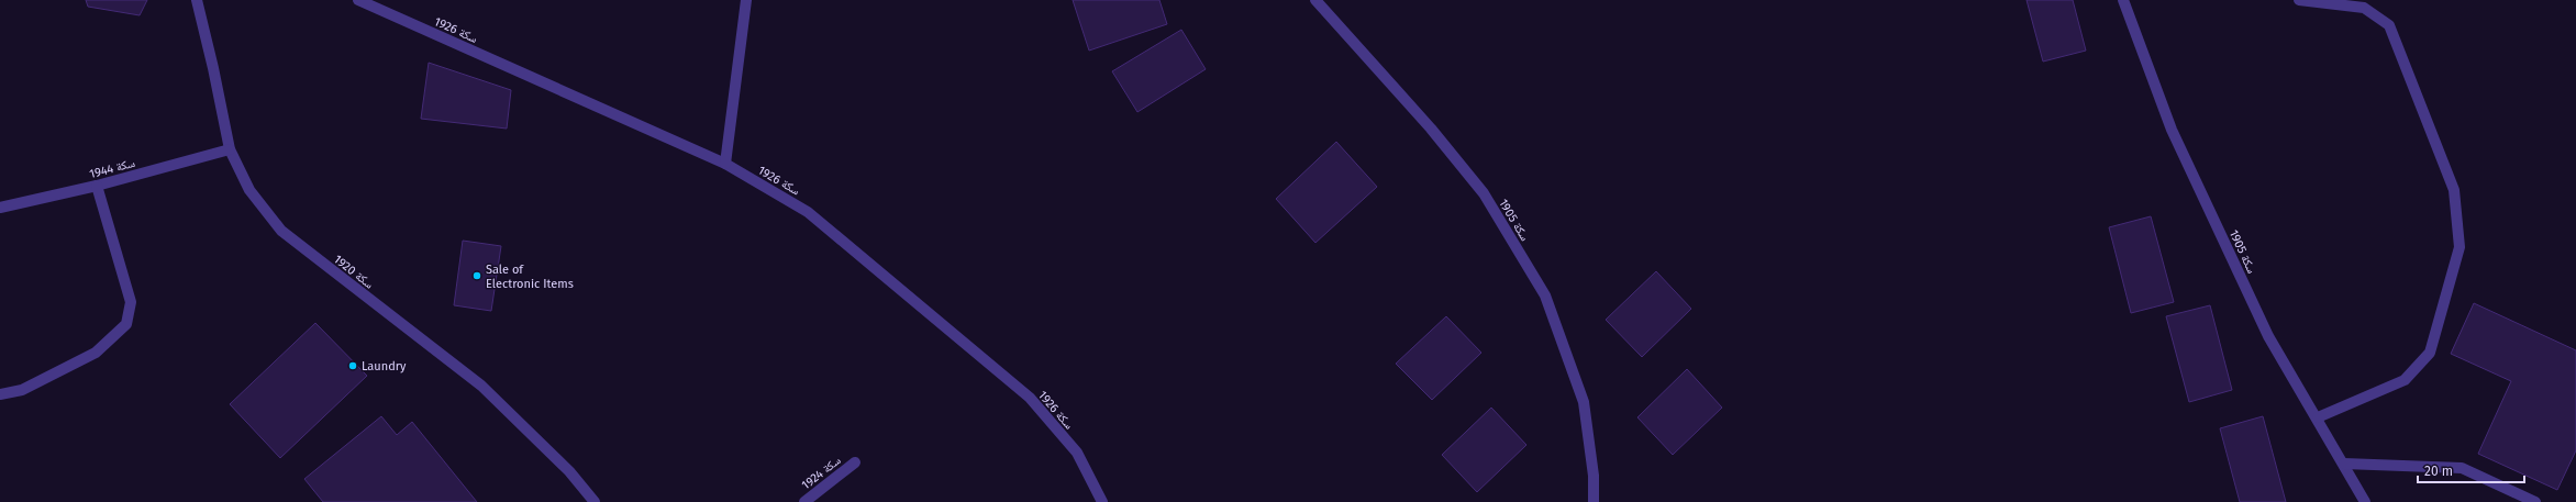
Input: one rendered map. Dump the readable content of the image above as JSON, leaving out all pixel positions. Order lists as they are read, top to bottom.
{
  "streets": {
    "street": [
      "سكة 1926",
      "سكة 1944",
      "سكة 1905",
      "سكة 1920",
      "سكة 1924"
    ]
  },
  "crossings": [
    ["سكة 1944", "سكة 1920"]
  ],
  "places": ["Sale of Electronic Items", "Laundry"],
  "scale_bar": "20 m"
}
